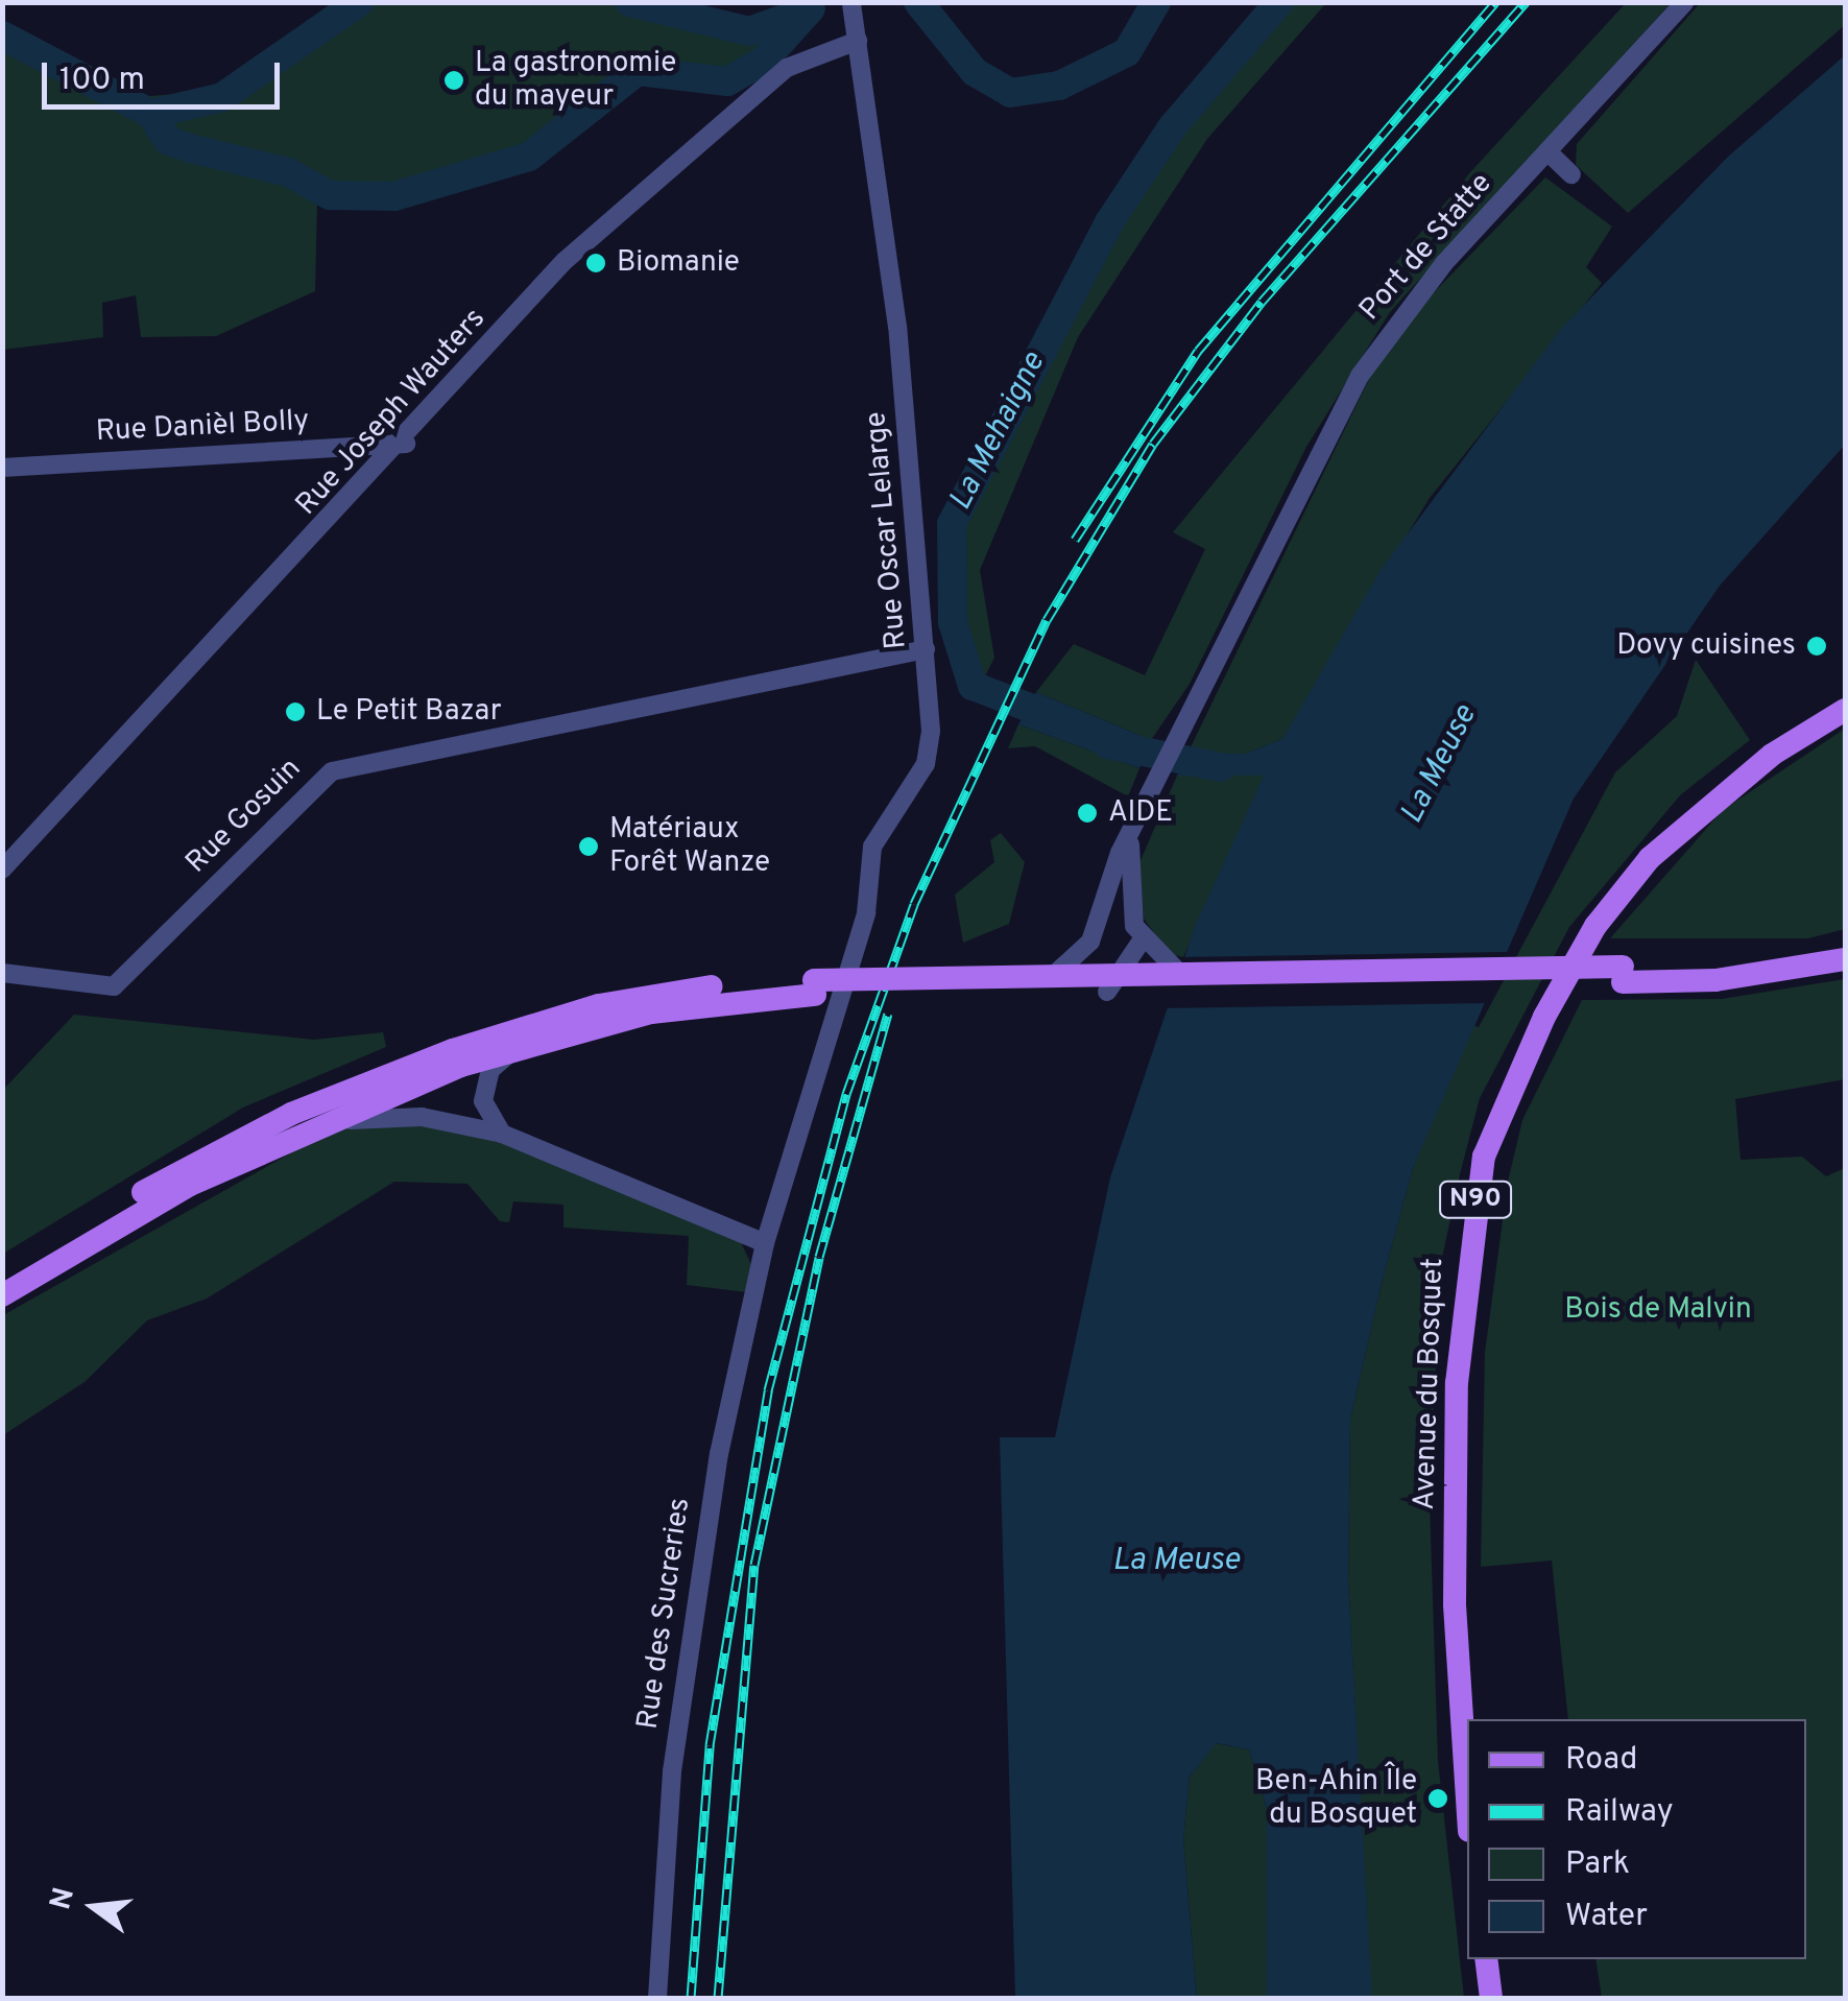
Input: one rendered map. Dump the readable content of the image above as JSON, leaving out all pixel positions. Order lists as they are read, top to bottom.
{
  "streets": {
    "main road": ["N90", "Avenue du Bosquet"],
    "street": [
      "Port de Statte",
      "Rue Joseph Wauters",
      "Rue Danièl Bolly",
      "Rue Oscar Lelarge",
      "Rue Gosuin",
      "Rue des Sucreries"
    ]
  },
  "crossings": [
    ["Rue Joseph Wauters", "Rue Danièl Bolly"],
    ["Rue Joseph Wauters", "Rue Oscar Lelarge"],
    ["Rue Oscar Lelarge", "Rue Gosuin"],
    ["Rue Oscar Lelarge", "Rue des Sucreries"]
  ],
  "water": ["La Mehaigne", "La Meuse"],
  "parks": ["Bois de Malvin"],
  "places": [
    "La gastronomie du mayeur",
    "Biomanie",
    "Dovy cuisines",
    "Le Petit Bazar",
    "AIDE",
    "Matériaux Forêt Wanze",
    "Ben-Ahin Île du Bosquet"
  ],
  "legend": [
    "Road",
    "Railway",
    "Park",
    "Water"
  ],
  "scale_bar": "100 m",
  "north": "left"
}
